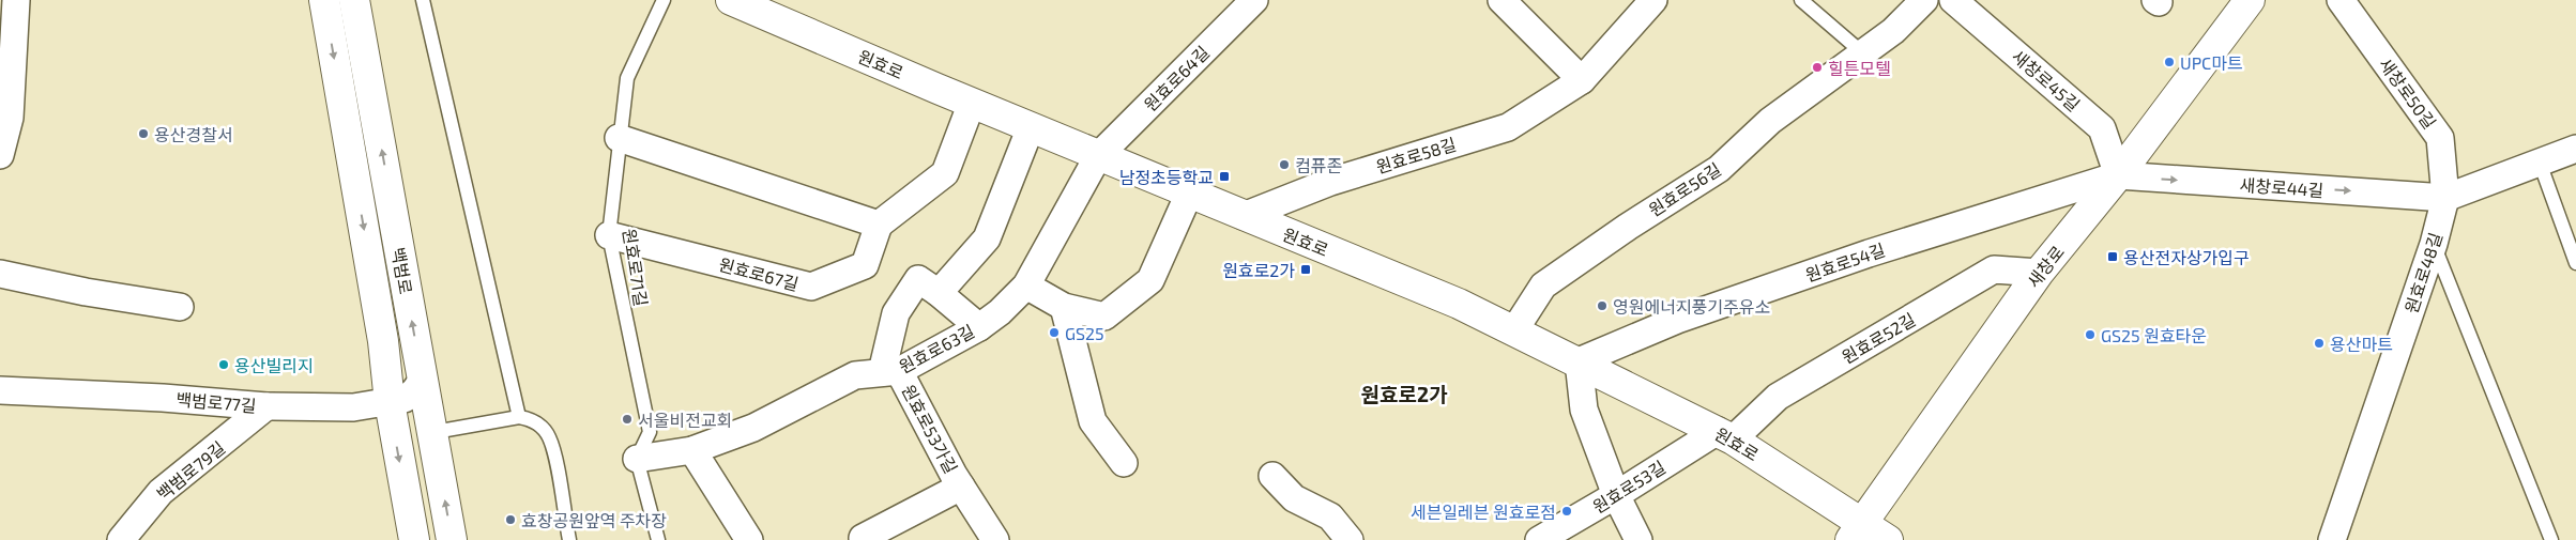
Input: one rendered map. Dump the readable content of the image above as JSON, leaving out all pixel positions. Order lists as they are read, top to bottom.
{
  "streets": {
    "main road": ["원효로", "새창로", "백범로"],
    "street": [
      "원효로64길",
      "새창로45길",
      "새창로50길",
      "원효로58길",
      "새창로44길",
      "원효로56길",
      "원효로54길",
      "원효로48길",
      "원효로67길",
      "원효로52길",
      "원효로63길",
      "백범로77길",
      "원효로53가길",
      "백범로79길",
      "원효로53길"
    ],
    "lane": ["원효로71길"]
  },
  "crossings": [
    ["원효로", "원효로64길"],
    ["원효로", "원효로58길"],
    ["원효로", "원효로56길"],
    ["원효로", "원효로54길"],
    ["원효로", "새창로"],
    ["원효로", "원효로52길"],
    ["원효로", "원효로63길"],
    ["원효로", "원효로53길"],
    ["원효로64길", "원효로63길"],
    ["새창로45길", "새창로44길"],
    ["새창로45길", "원효로54길"],
    ["새창로45길", "새창로"],
    ["새창로50길", "새창로44길"],
    ["새창로50길", "원효로48길"],
    ["새창로44길", "원효로54길"],
    ["새창로44길", "새창로"],
    ["새창로44길", "원효로48길"],
    ["원효로54길", "새창로"],
    ["새창로", "원효로52길"],
    ["원효로71길", "원효로67길"],
    ["원효로71길", "원효로63길"],
    ["백범로", "백범로77길"],
    ["원효로52길", "원효로53길"],
    ["원효로63길", "원효로53가길"],
    ["백범로77길", "백범로79길"]
  ],
  "one_way": ["새창로44길"],
  "districts": ["원효로2가"],
  "places": {
    "other": [
      "UPC마트",
      "힐튼모텔",
      "용산경찰서",
      "컴퓨존",
      "영원에너지풍기주유소",
      "GS25",
      "GS25 원효타운",
      "용산마트",
      "용산빌리지",
      "서울비전교회",
      "세븐일레븐 원효로점",
      "효창공원앞역 주차장"
    ],
    "transit": ["남정초등학교", "용산전자상가입구", "원효로2가"]
  }
}
